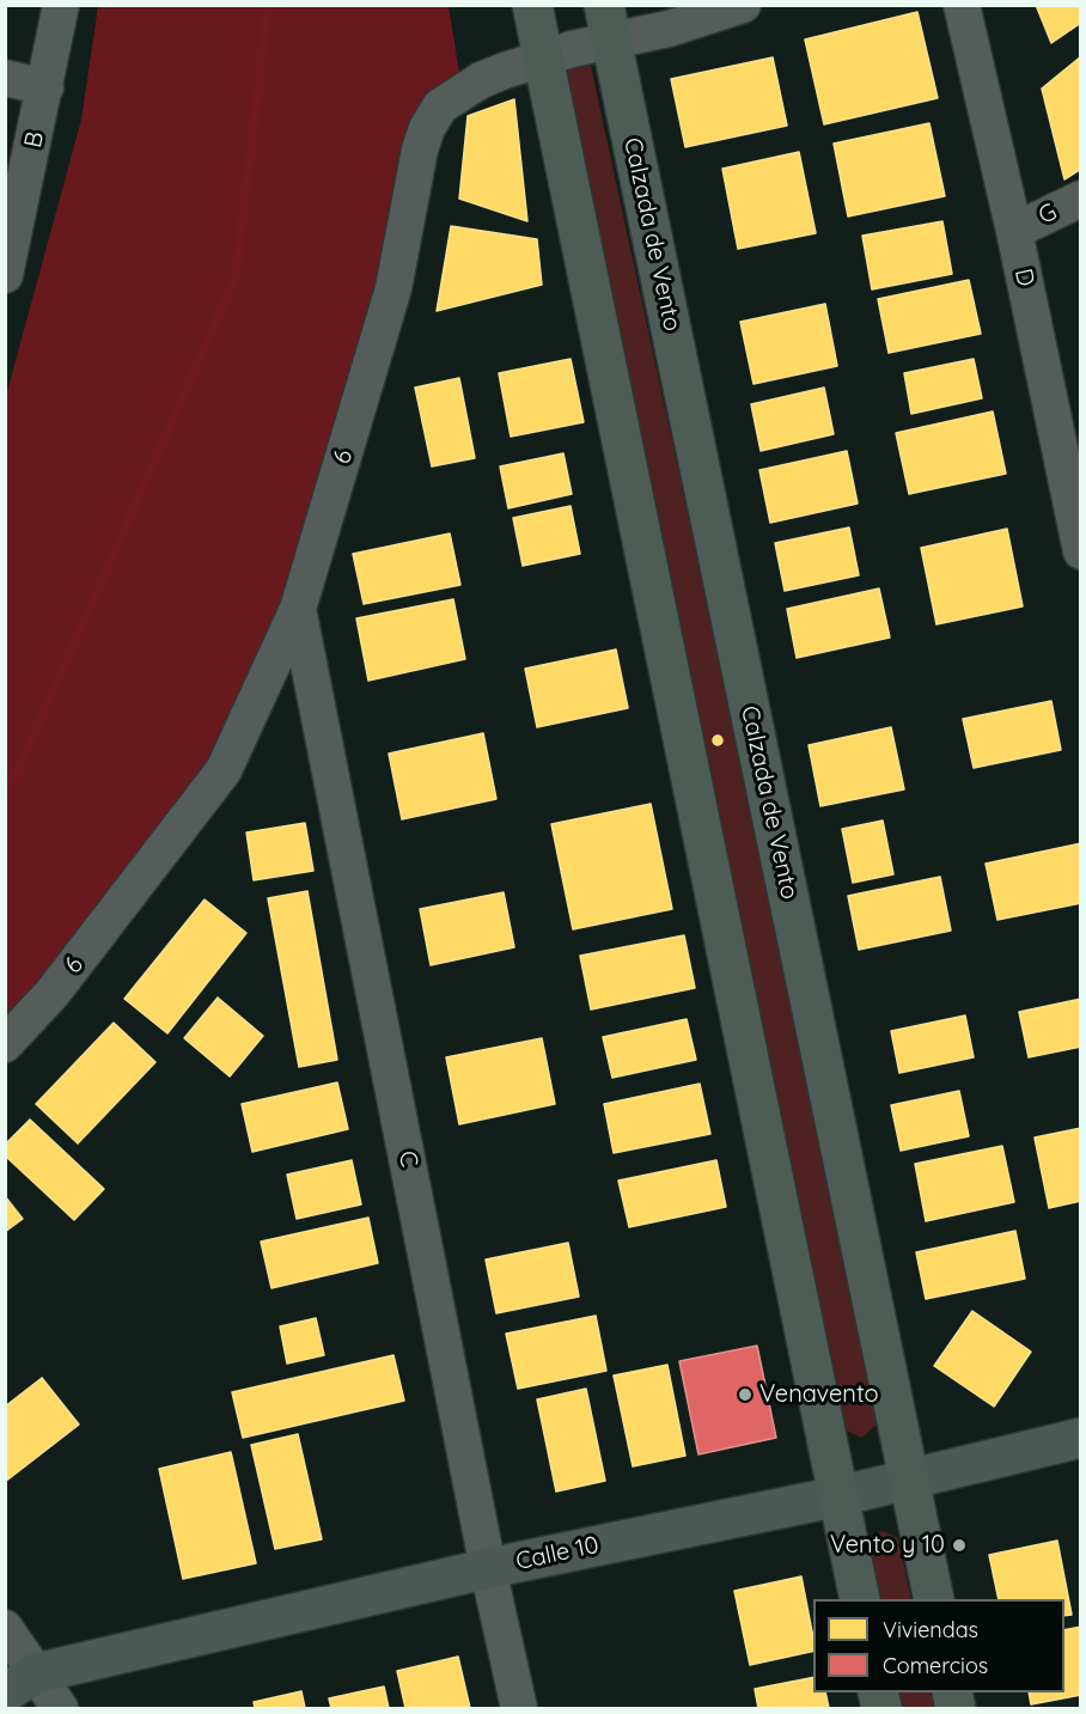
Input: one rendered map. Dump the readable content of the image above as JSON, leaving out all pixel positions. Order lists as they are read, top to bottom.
{
  "streets": {
    "main road": ["Calzada de Vento"],
    "street": [
      "B",
      "G",
      "D",
      "6",
      "C",
      "Calle 10"
    ]
  },
  "crossings": [
    ["G", "D"],
    ["Calzada de Vento", "6"],
    ["Calzada de Vento", "Calle 10"],
    ["6", "C"],
    ["C", "Calle 10"]
  ],
  "places": ["Venavento", "Vento y 10"],
  "legend": ["Viviendas", "Comercios"]
}
